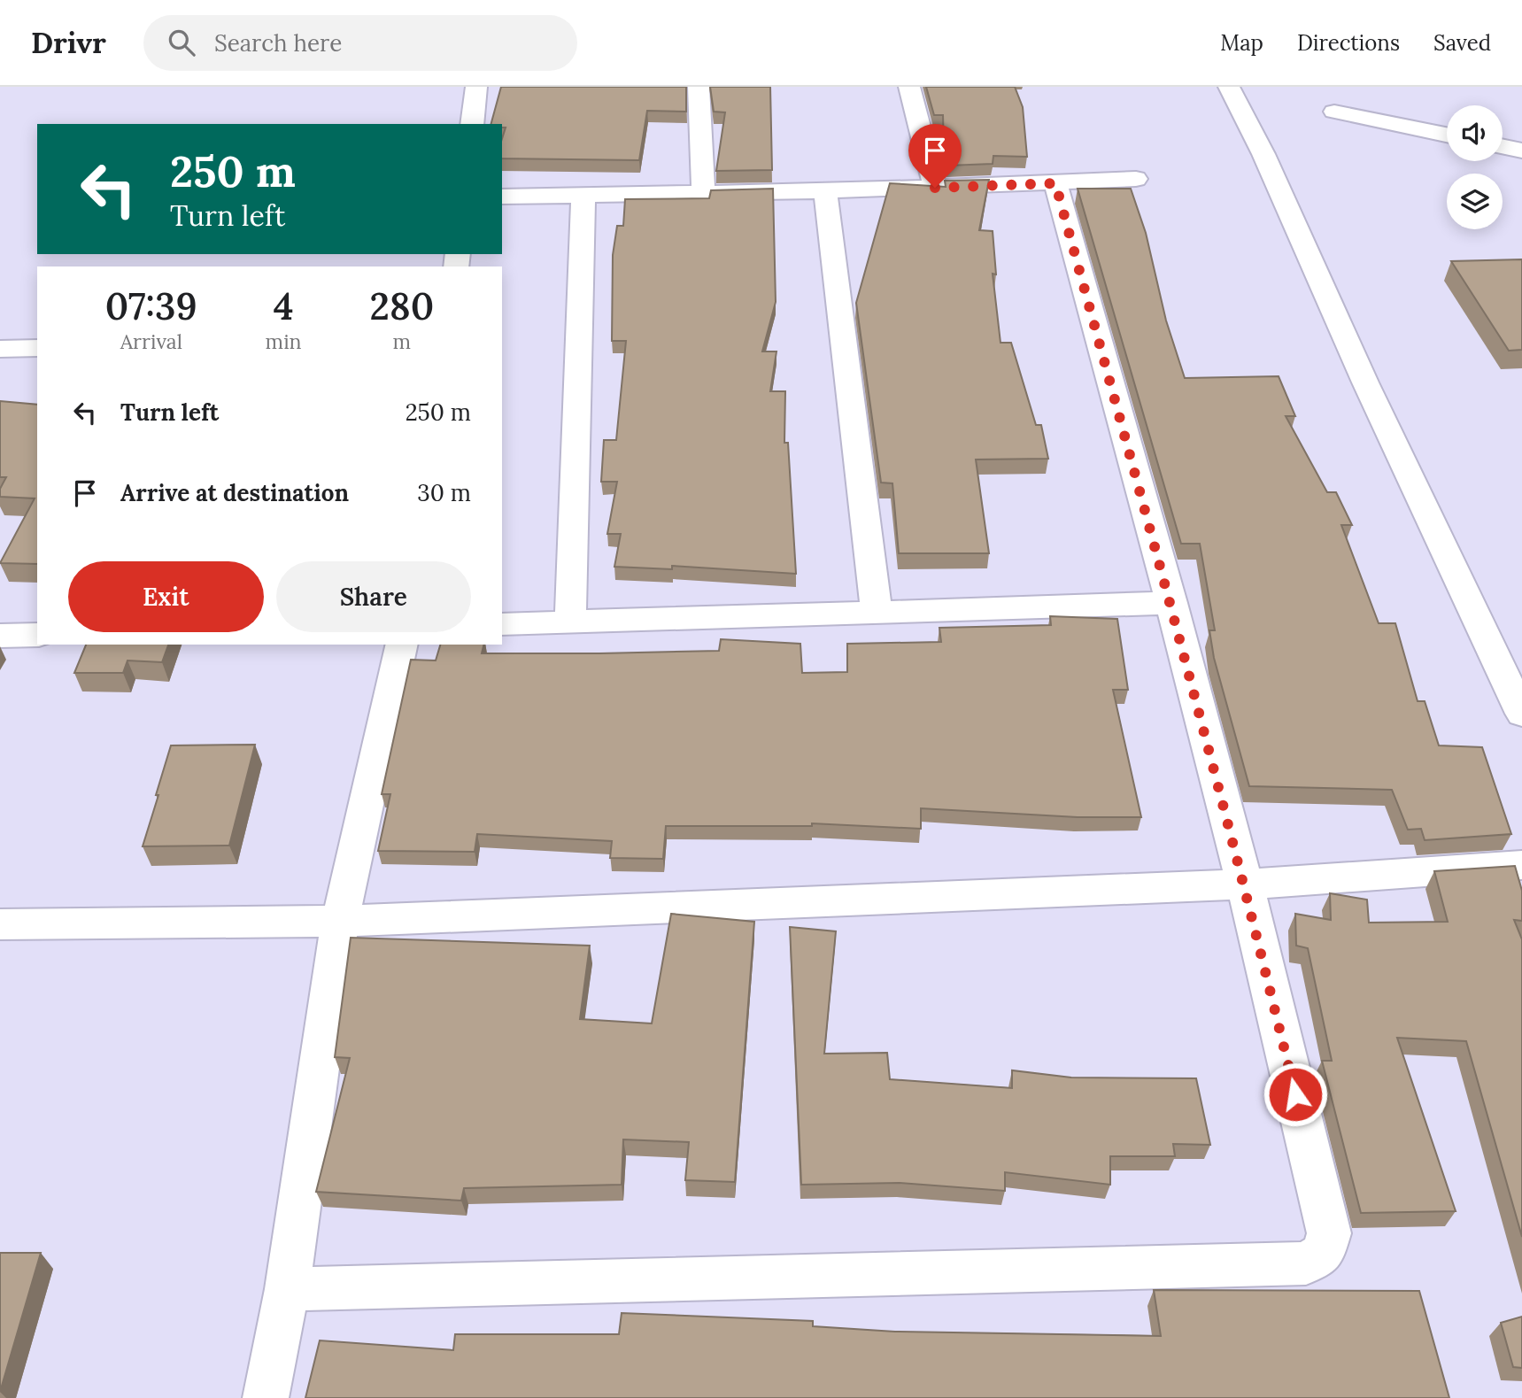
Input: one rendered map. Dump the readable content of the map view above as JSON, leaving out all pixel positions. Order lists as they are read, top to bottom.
{
  "page": {
    "header": "Drivr",
    "search": "Search here",
    "nav": ["Map", "Directions", "Saved"],
    "turn": ["250 m", "Turn left"],
    "eta": [
      "07:39",
      "Arrival",
      "4",
      "min",
      "280",
      "m"
    ],
    "list": [
      {
        "name": "Turn left",
        "value": "250 m"
      },
      {
        "name": "Arrive at destination",
        "value": "30 m"
      }
    ],
    "buttons": ["Exit", "Share"]
  }
}
